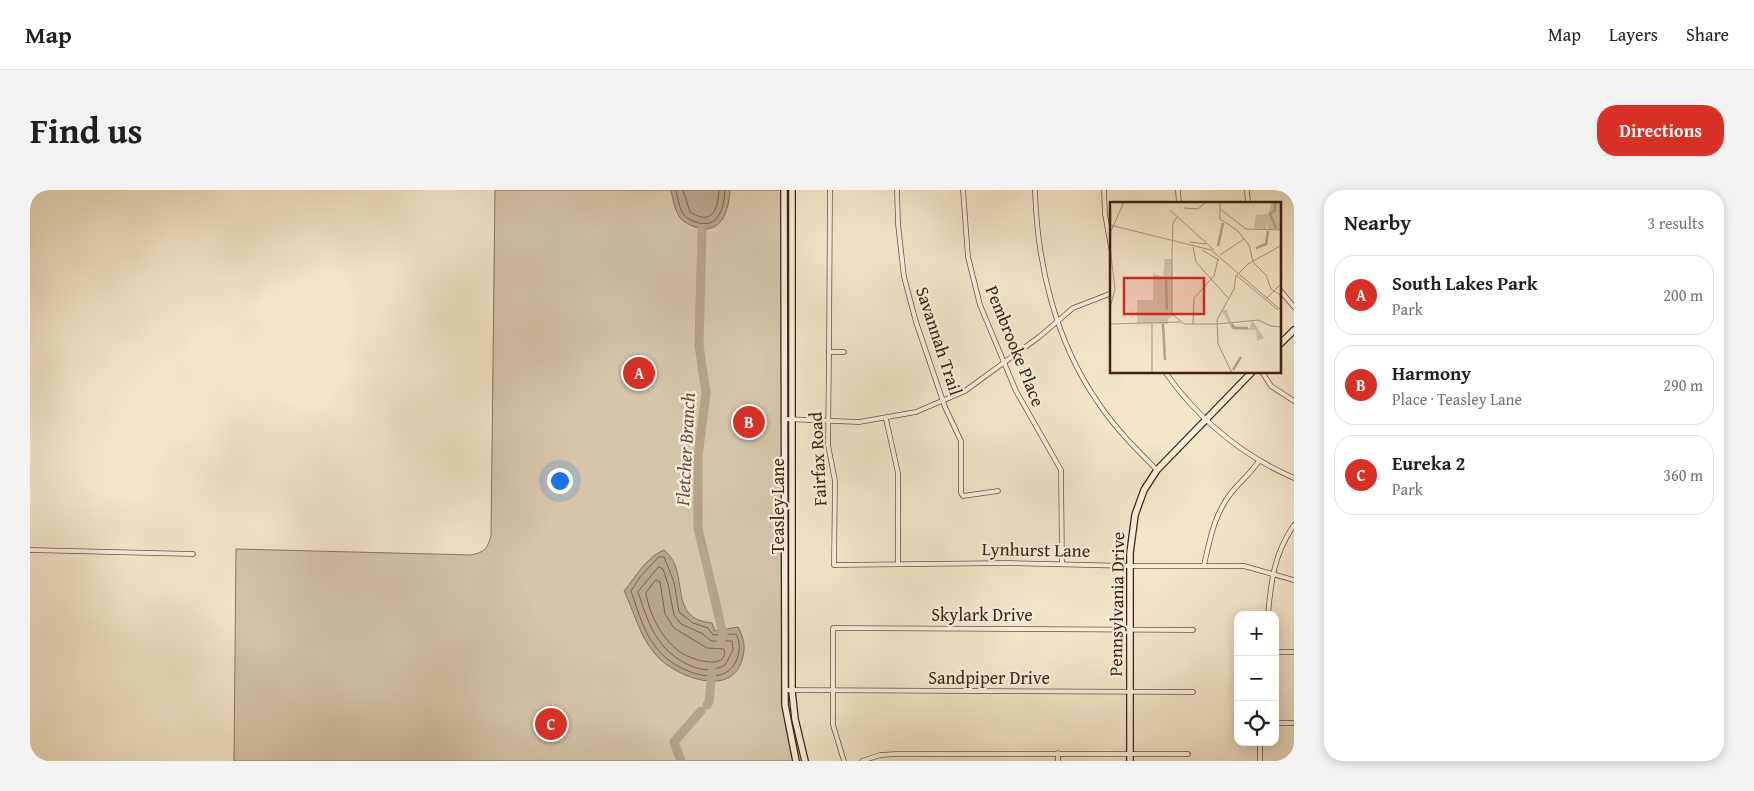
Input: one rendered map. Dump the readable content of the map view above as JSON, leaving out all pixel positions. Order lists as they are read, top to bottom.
{
  "streets": {
    "main road": ["Teasley Lane", "Pennsylvania Drive"],
    "street": [
      "Savannah Trail",
      "Pembrooke Place",
      "Fairfax Road",
      "Lynhurst Lane",
      "Skylark Drive",
      "Sandpiper Drive"
    ]
  },
  "crossings": [
    ["Pembrooke Place", "Lynhurst Lane"],
    ["Fairfax Road", "Lynhurst Lane"],
    ["Teasley Lane", "Sandpiper Drive"],
    ["Lynhurst Lane", "Pennsylvania Drive"],
    ["Pennsylvania Drive", "Skylark Drive"],
    ["Pennsylvania Drive", "Sandpiper Drive"],
    ["Skylark Drive", "Sandpiper Drive"]
  ],
  "water": ["Fletcher Branch"],
  "page": {
    "header": "Map",
    "nav": ["Map", "Layers", "Share"],
    "title": "Find us",
    "buttons": "Directions",
    "heading": ["Nearby", "3 results"],
    "list": [
      {
        "mark": "A",
        "name": "South Lakes Park",
        "note": "Park",
        "value": "200 m"
      },
      {
        "mark": "B",
        "name": "Harmony",
        "note": "Place · Teasley Lane",
        "value": "290 m"
      },
      {
        "mark": "C",
        "name": "Eureka 2",
        "note": "Park",
        "value": "360 m"
      }
    ],
    "pins": ["A", "B", "C"],
    "map_buttons": ["+", "−"]
  }
}
